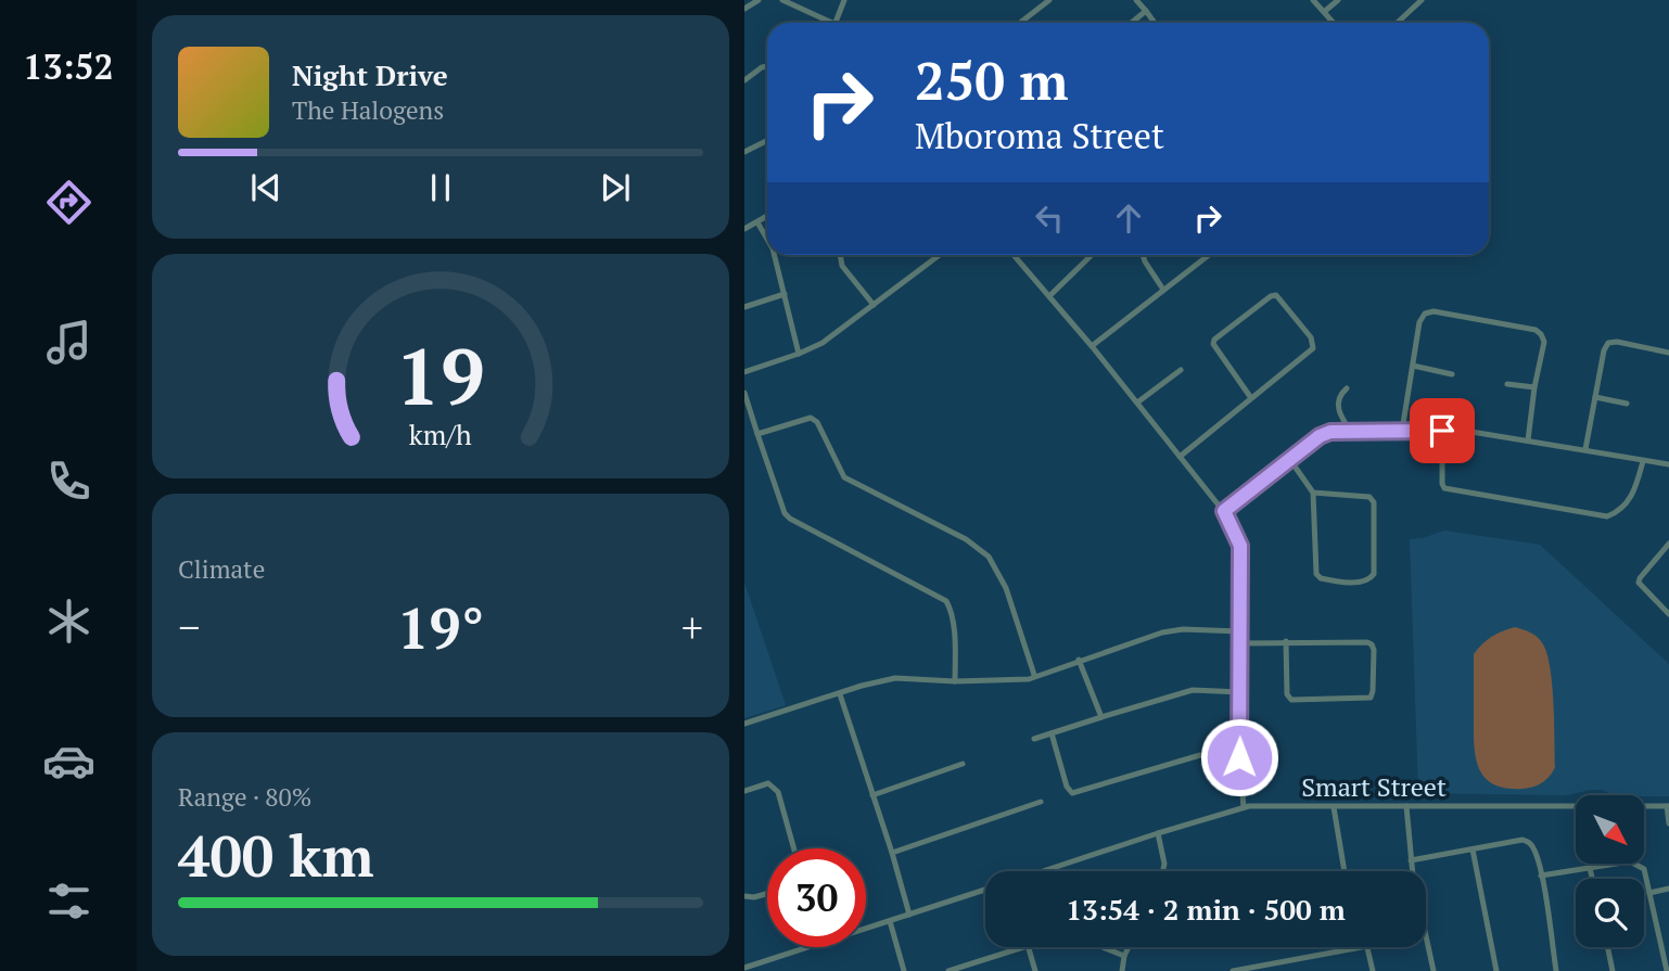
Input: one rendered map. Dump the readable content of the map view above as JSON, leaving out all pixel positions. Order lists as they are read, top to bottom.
{
  "streets": {
    "street": ["Smart Street"]
  },
  "north": "bottom right",
  "page": {
    "tabs": "13:52",
    "turn": ["250 m", "Mboroma Street"],
    "song": ["Night Drive", "The Halogens"],
    "tile": [
      "Climate",
      ["Range · 80%", "400 km"]
    ],
    "heat": ["−", "19°", "+"],
    "limit": "30",
    "trip": "13:54 · 2 min · 500 m",
    "gauge": ["19", "km/h"]
  }
}
